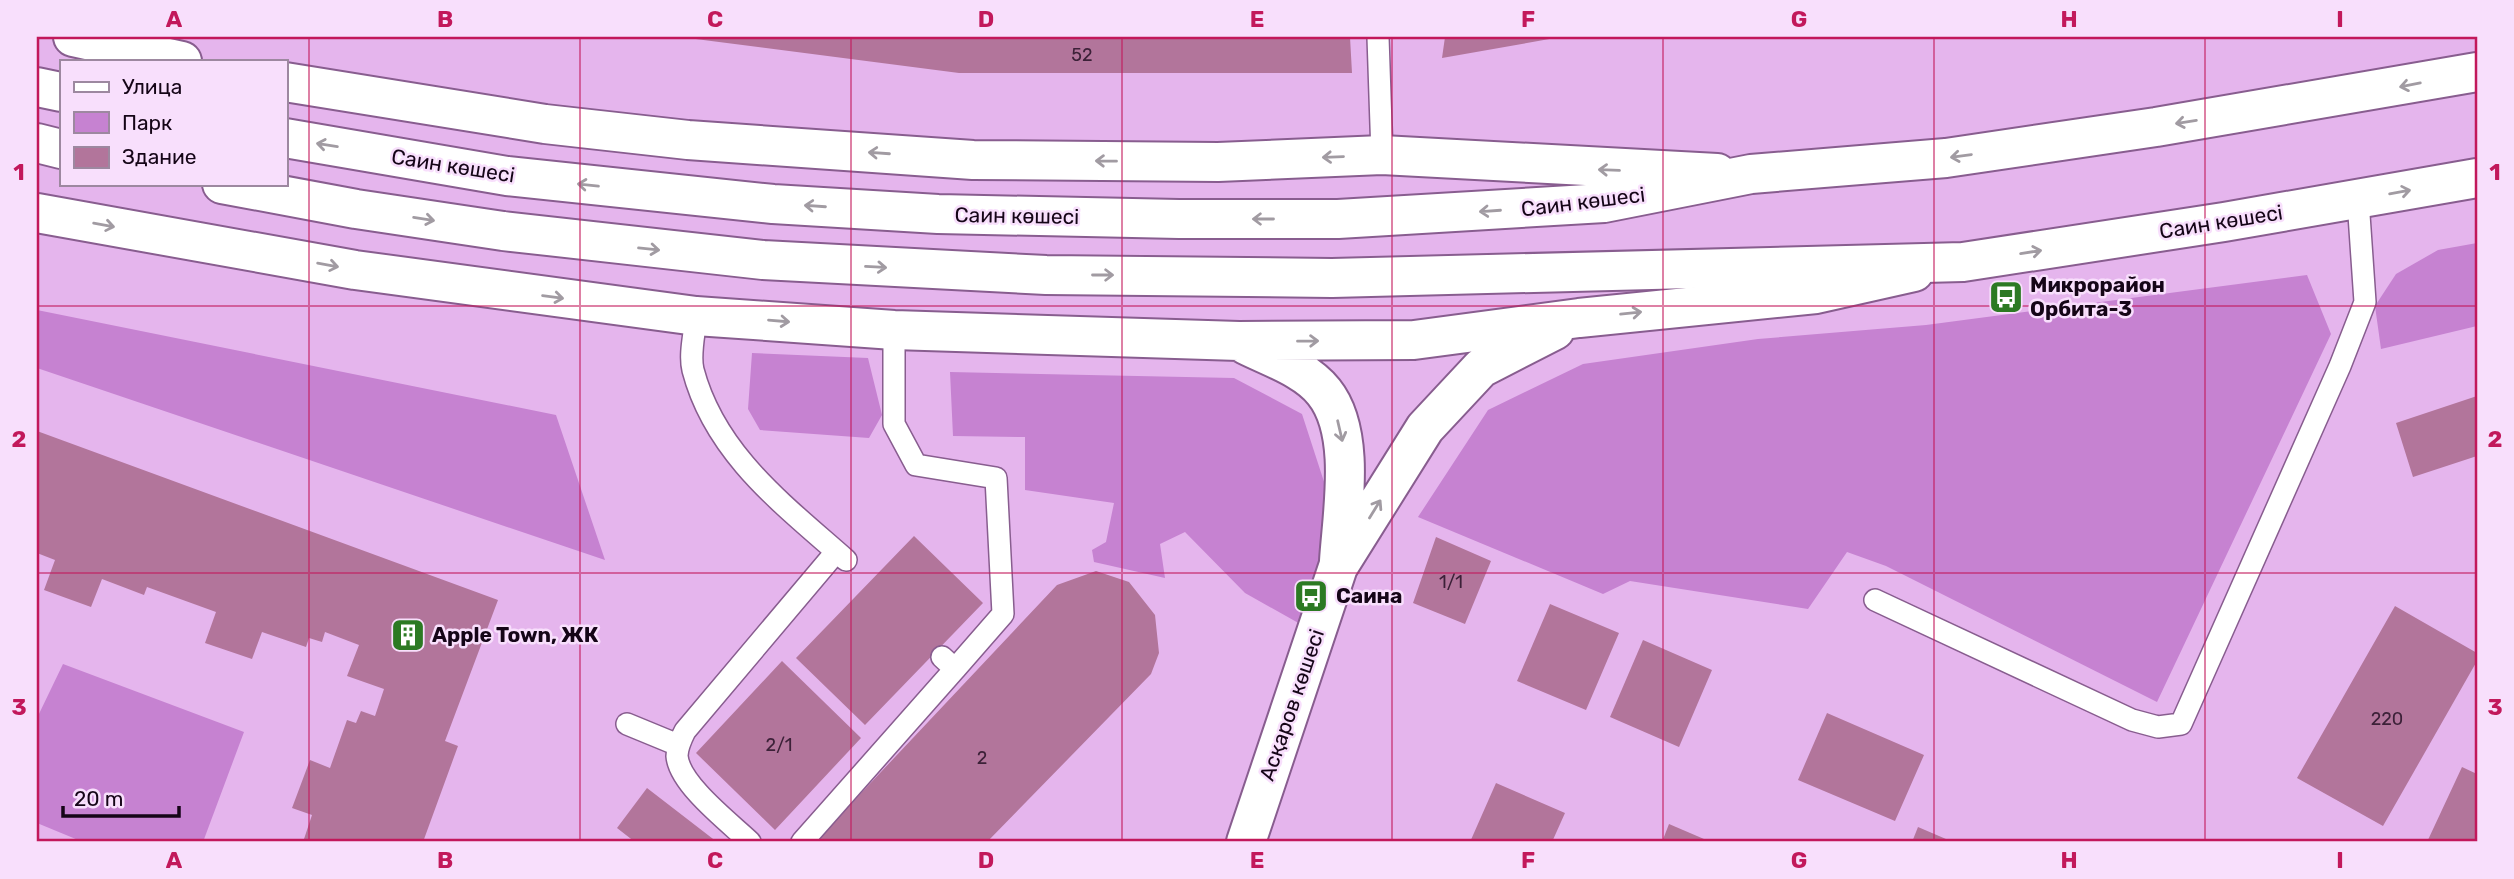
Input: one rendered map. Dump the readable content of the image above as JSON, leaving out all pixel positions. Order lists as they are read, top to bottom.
{
  "streets": {
    "main road": ["Саин көшесі", "Асқаров көшесі"]
  },
  "places": {
    "bus stop": ["Микрорайон Орбита-3", "Саина"],
    "building": ["Apple Town, ЖК"]
  },
  "house_numbers": [
    "52",
    "1/1",
    "220",
    "2/1",
    "2"
  ],
  "legend": ["Улица", "Парк", "Здание"],
  "scale_bar": "20 m",
  "grid": {
    "columns": [
      "A",
      "B",
      "C",
      "D",
      "E",
      "F",
      "G",
      "H",
      "I"
    ],
    "rows": ["1", "2", "3"]
  }
}
